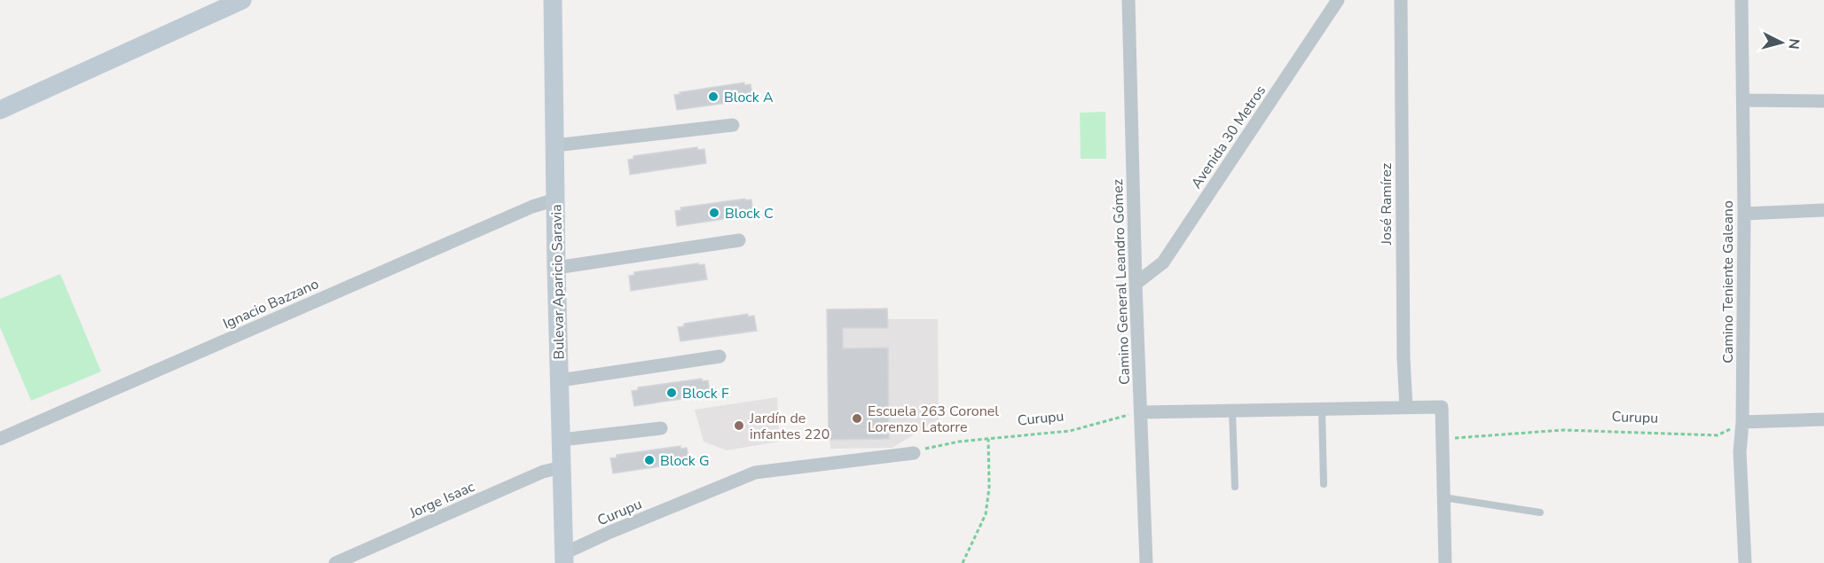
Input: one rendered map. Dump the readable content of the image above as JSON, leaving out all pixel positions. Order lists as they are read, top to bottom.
{
  "streets": {
    "street": [
      "Avenida 30 Metros",
      "José Ramírez",
      "Bulevar Aparicio Saravia",
      "Camino General Leandro Gómez",
      "Camino Teniente Galeano",
      "Ignacio Bazzano",
      "Curupu",
      "Jorge Isaac"
    ]
  },
  "crossings": [
    ["Avenida 30 Metros", "Camino General Leandro Gómez"],
    ["Bulevar Aparicio Saravia", "Ignacio Bazzano"],
    ["Bulevar Aparicio Saravia", "Curupu"],
    ["Bulevar Aparicio Saravia", "Jorge Isaac"],
    ["Camino General Leandro Gómez", "Curupu"],
    ["Camino Teniente Galeano", "Curupu"]
  ],
  "places": [
    "Block A",
    "Block C",
    "Block F",
    "Escuela 263 Coronel Lorenzo Latorre",
    "Jardín de infantes 220",
    "Block G"
  ],
  "north": "right"
}
